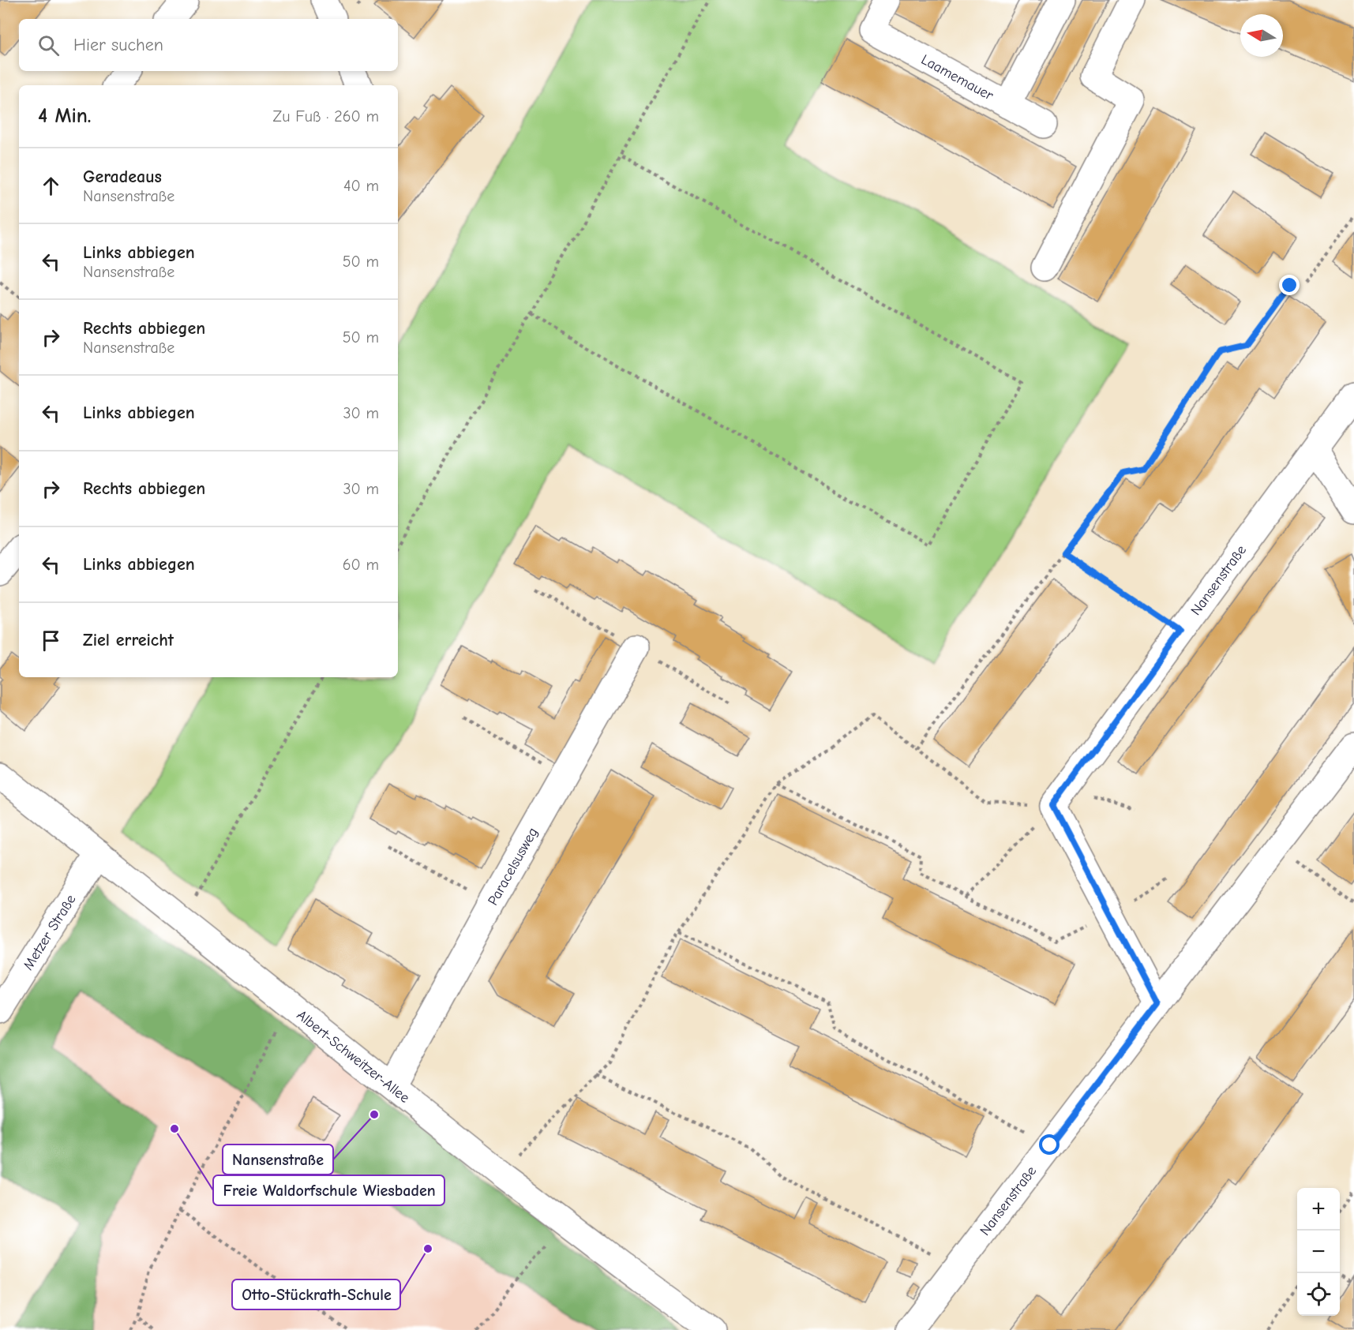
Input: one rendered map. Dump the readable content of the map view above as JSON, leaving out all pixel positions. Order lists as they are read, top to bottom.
{
  "streets": {
    "street": [
      "Laamemauer",
      "Nansenstraße",
      "Paracelsusweg",
      "Metzer Straße",
      "Albert-Schweitzer-Allee"
    ]
  },
  "crossings": [
    ["Paracelsusweg", "Albert-Schweitzer-Allee"],
    ["Metzer Straße", "Albert-Schweitzer-Allee"]
  ],
  "places": ["Nansenstraße", "Freie Waldorfschule Wiesbaden", "Otto-Stückrath-Schule"],
  "north": "left",
  "page": {
    "search": "Hier suchen",
    "heading": ["4 Min.", "Zu Fuß · 260 m"],
    "list": [
      ["Geradeaus", "Nansenstraße", "40 m"],
      ["Links abbiegen", "Nansenstraße", "50 m"],
      ["Rechts abbiegen", "Nansenstraße", "50 m"],
      ["Links abbiegen", "30 m"],
      ["Rechts abbiegen", "30 m"],
      ["Links abbiegen", "60 m"],
      "Ziel erreicht"
    ],
    "map_buttons": ["+", "−"]
  }
}
